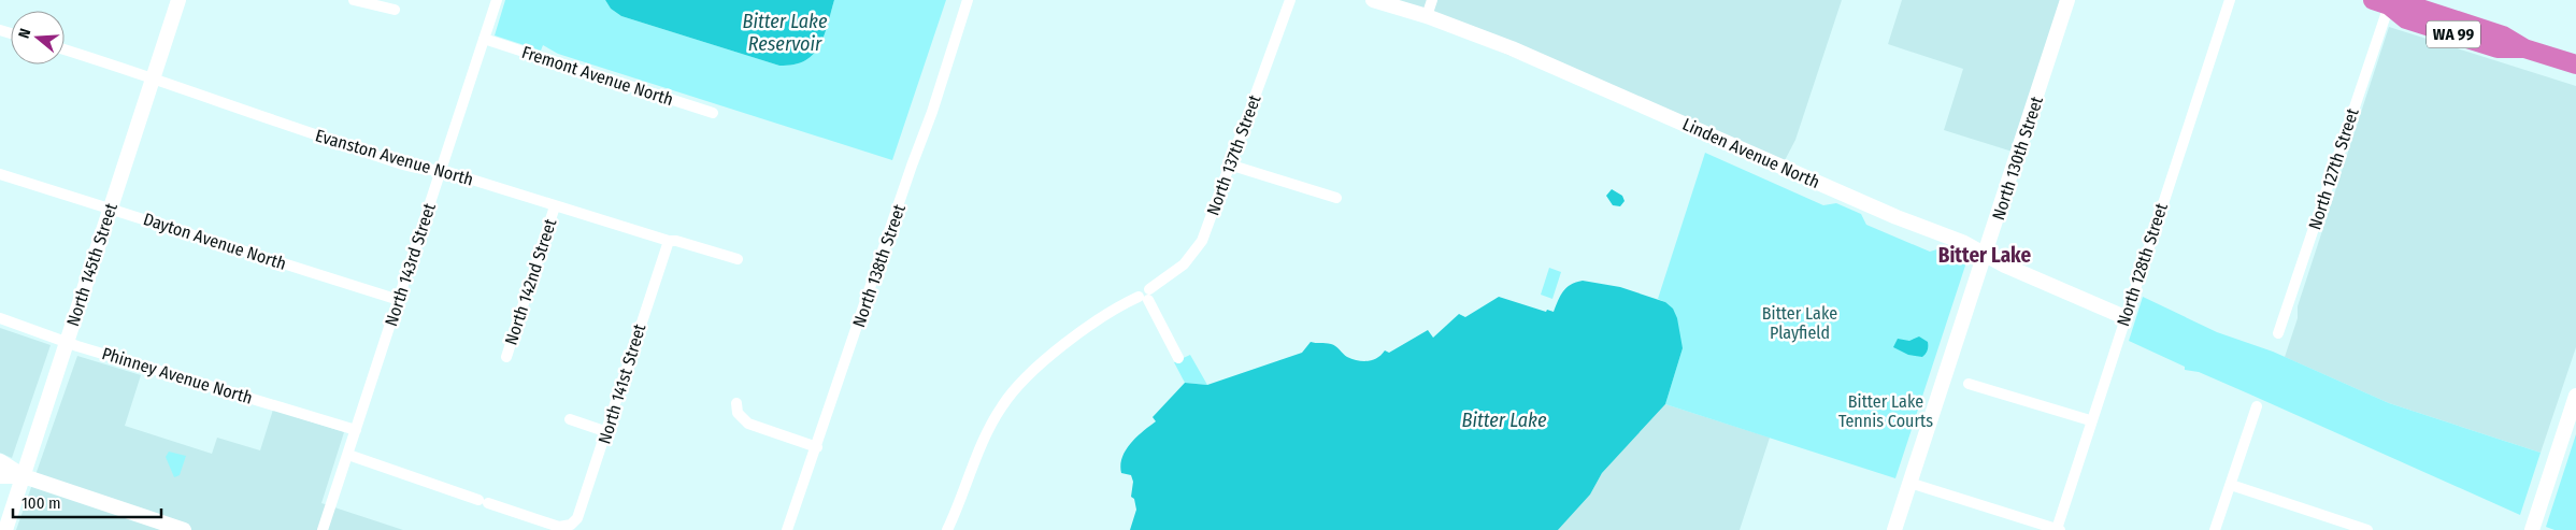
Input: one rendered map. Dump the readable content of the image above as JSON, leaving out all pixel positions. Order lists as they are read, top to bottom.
{
  "streets": {
    "highway": ["WA 99"],
    "main road": ["Linden Avenue North", "North 130th Street", "North 145th Street"],
    "street": [
      "Fremont Avenue North",
      "North 137th Street",
      "Evanston Avenue North",
      "North 127th Street",
      "Dayton Avenue North",
      "North 143rd Street",
      "North 128th Street",
      "North 138th Street",
      "North 142nd Street",
      "Phinney Avenue North",
      "North 141st Street"
    ]
  },
  "crossings": [
    ["WA 99", "North 127th Street"],
    ["Fremont Avenue North", "North 143rd Street"],
    ["Linden Avenue North", "North 130th Street"],
    ["Linden Avenue North", "North 128th Street"],
    ["Evanston Avenue North", "North 145th Street"],
    ["Evanston Avenue North", "North 143rd Street"],
    ["Evanston Avenue North", "North 142nd Street"],
    ["Evanston Avenue North", "North 141st Street"],
    ["Dayton Avenue North", "North 145th Street"],
    ["Dayton Avenue North", "North 143rd Street"],
    ["North 145th Street", "Phinney Avenue North"],
    ["North 143rd Street", "Phinney Avenue North"],
    ["North 143rd Street", "North 141st Street"]
  ],
  "districts": ["Bitter Lake"],
  "water": ["Bitter Lake Reservoir", "Bitter Lake"],
  "parks": ["Bitter Lake Playfield", "Bitter Lake Tennis Courts"],
  "scale_bar": "100 m",
  "north": "left"
}
